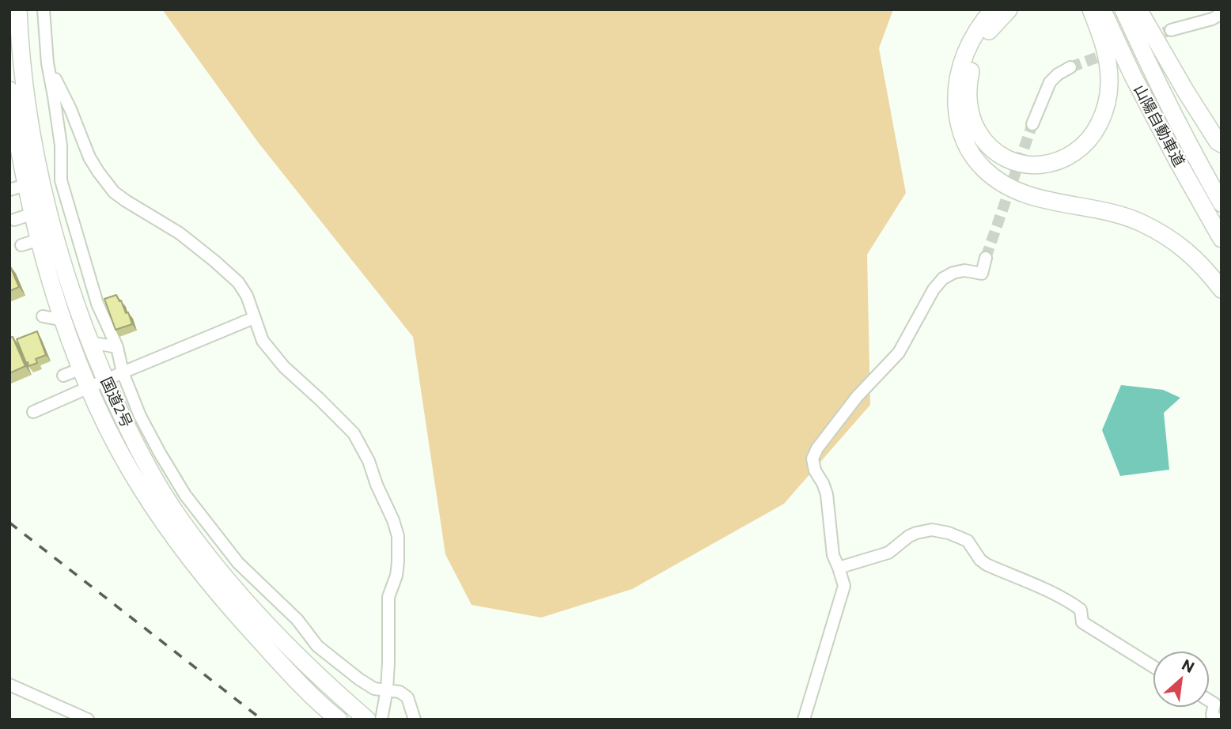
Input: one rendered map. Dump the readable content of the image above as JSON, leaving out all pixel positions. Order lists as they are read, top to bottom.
{
  "streets": {
    "highway": ["山陽自動車道", "国道2号"]
  },
  "north": "top right"
}
